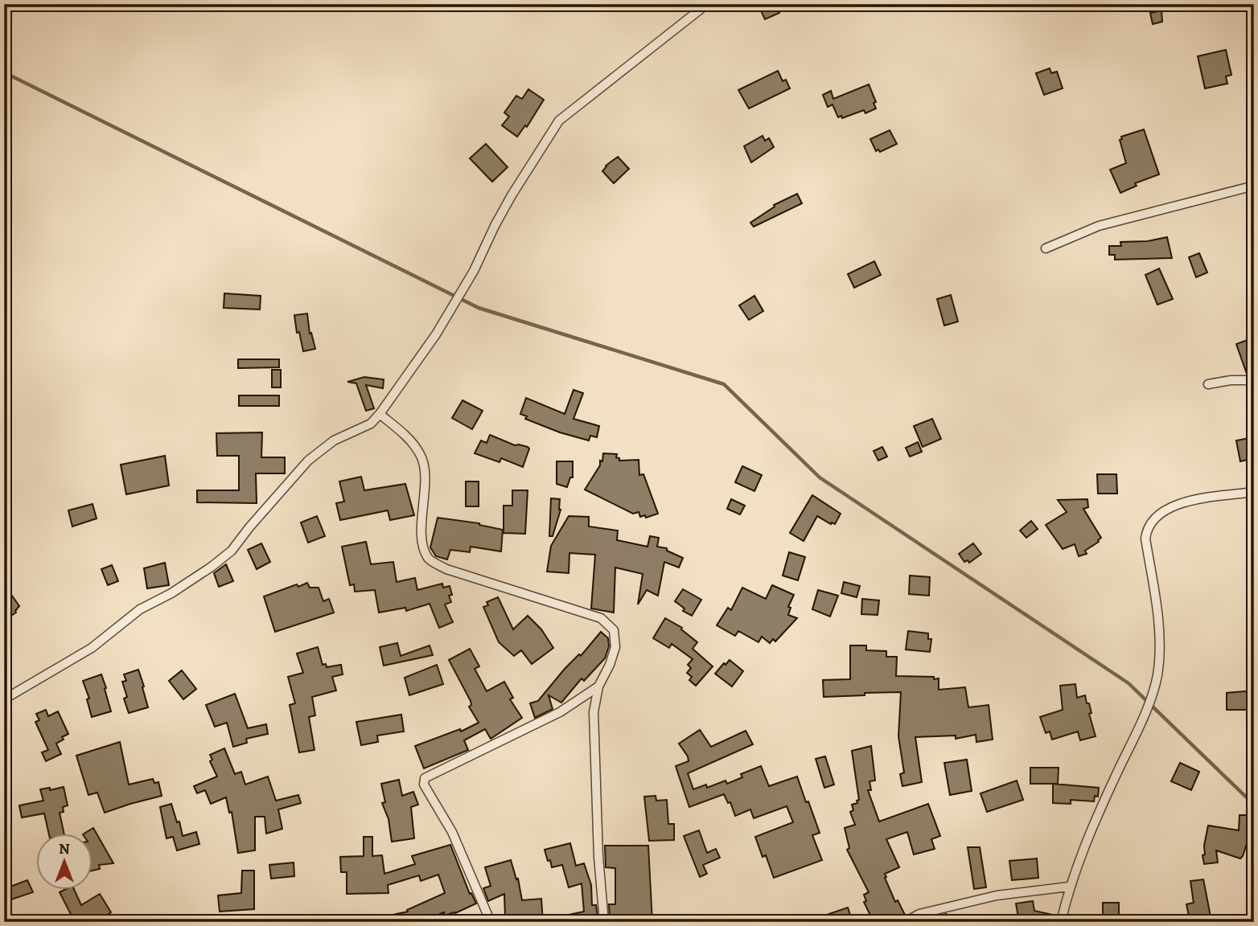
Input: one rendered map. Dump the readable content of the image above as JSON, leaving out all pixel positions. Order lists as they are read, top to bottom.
{
  "north": "top"
}
